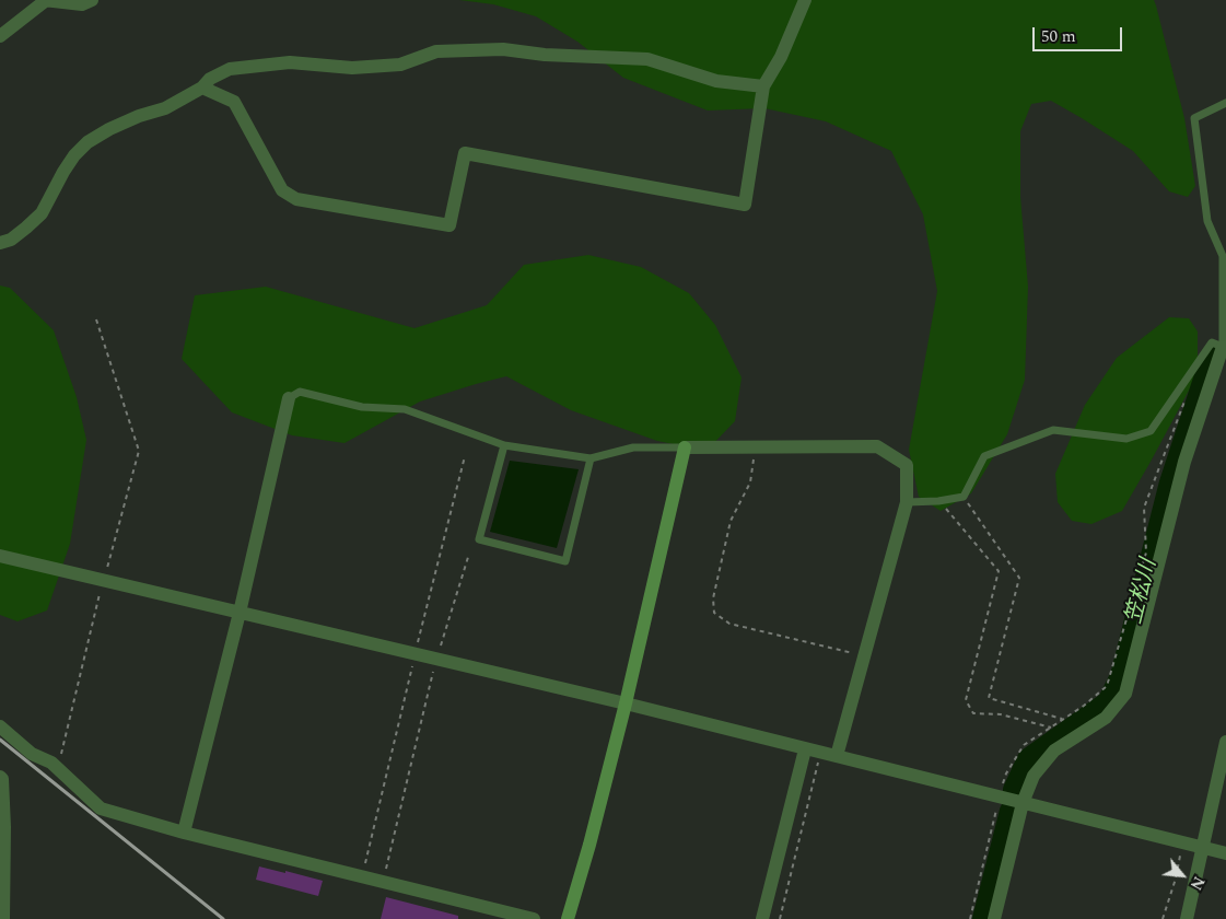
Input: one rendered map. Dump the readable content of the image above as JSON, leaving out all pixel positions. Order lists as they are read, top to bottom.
{
  "water": ["笠松川"],
  "scale_bar": "50 m",
  "north": "bottom right"
}
